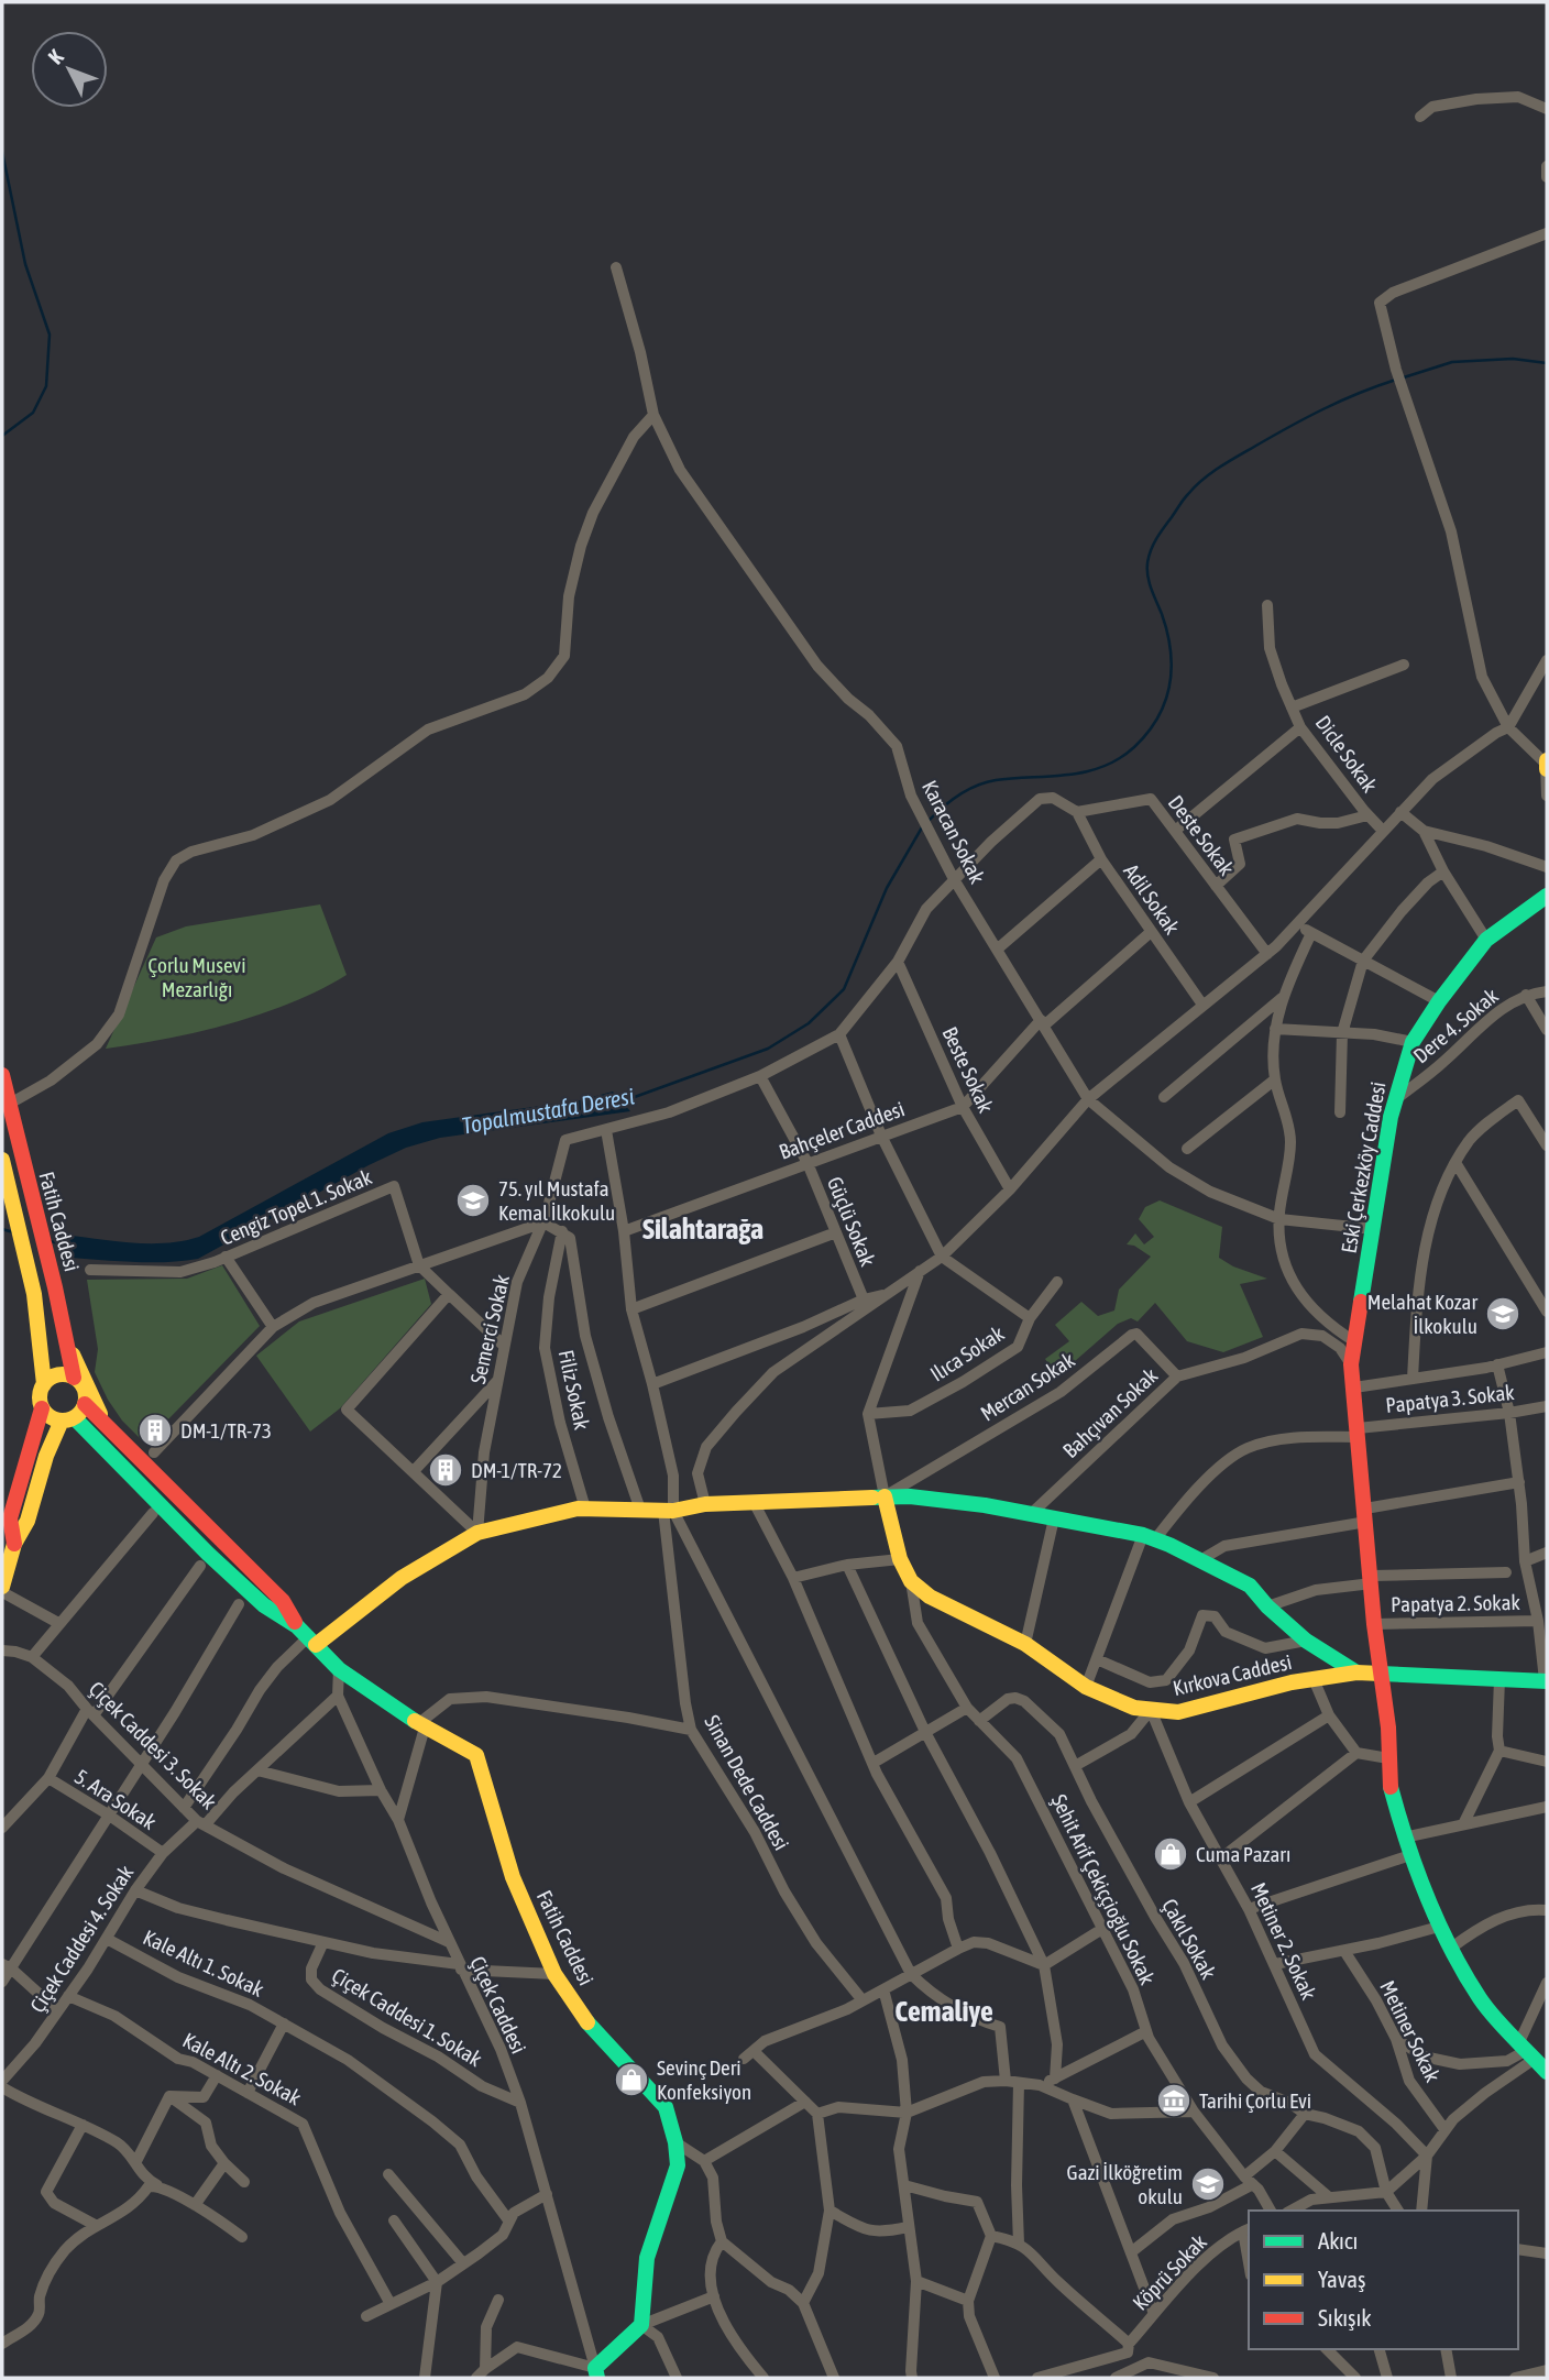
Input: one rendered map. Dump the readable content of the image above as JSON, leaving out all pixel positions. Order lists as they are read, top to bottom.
{
  "streets": {
    "main road": ["Eski Çerkezköy Caddesi", "Fatih Caddesi", "Kırkova Caddesi"],
    "street": [
      "Dicle Sokak",
      "Karacan Sokak",
      "Deste Sokak",
      "Adil Sokak",
      "Dere 4. Sokak",
      "Beste Sokak",
      "Bahçeler Caddesi",
      "Cengiz Topel 1. Sokak",
      "Güçlü Sokak",
      "Semerci Sokak",
      "Ilıca Sokak",
      "Mercan Sokak",
      "Filiz Sokak",
      "Papatya 3. Sokak",
      "Bahçıvan Sokak",
      "Papatya 2. Sokak",
      "Çiçek Caddesi 3. Sokak",
      "Sinan Dede Caddesi",
      "5. Ara Sokak",
      "Şehit Arif Çekiççioğlu Sokak",
      "Çiçek Caddesi 4. Sokak",
      "Çakıl Sokak",
      "Metiner 2. Sokak",
      "Kale Altı 1. Sokak",
      "Çiçek Caddesi",
      "Çiçek Caddesi 1. Sokak",
      "Metiner Sokak",
      "Kale Altı 2. Sokak",
      "Köprü Sokak"
    ]
  },
  "crossings": [
    ["Karacan Sokak", "Bahçeler Caddesi"],
    ["Karacan Sokak", "Eski Çerkezköy Caddesi"],
    ["Deste Sokak", "Adil Sokak"],
    ["Adil Sokak", "Bahçeler Caddesi"],
    ["Dere 4. Sokak", "Eski Çerkezköy Caddesi"],
    ["Beste Sokak", "Bahçeler Caddesi"],
    ["Bahçeler Caddesi", "Güçlü Sokak"],
    ["Bahçeler Caddesi", "Sinan Dede Caddesi"],
    ["Eski Çerkezköy Caddesi", "Papatya 3. Sokak"],
    ["Eski Çerkezköy Caddesi", "Bahçıvan Sokak"],
    ["Eski Çerkezköy Caddesi", "Papatya 2. Sokak"],
    ["Eski Çerkezköy Caddesi", "Kırkova Caddesi"],
    ["Cengiz Topel 1. Sokak", "Semerci Sokak"],
    ["Fatih Caddesi", "Çiçek Caddesi"],
    ["Semerci Sokak", "Sinan Dede Caddesi"],
    ["Mercan Sokak", "Bahçıvan Sokak"],
    ["Papatya 3. Sokak", "Kırkova Caddesi"],
    ["Kırkova Caddesi", "Şehit Arif Çekiççioğlu Sokak"],
    ["Kırkova Caddesi", "Metiner 2. Sokak"],
    ["Çiçek Caddesi 3. Sokak", "Çiçek Caddesi 4. Sokak"],
    ["Çiçek Caddesi 3. Sokak", "Çiçek Caddesi"],
    ["5. Ara Sokak", "Çiçek Caddesi 4. Sokak"],
    ["Şehit Arif Çekiççioğlu Sokak", "Çakıl Sokak"],
    ["Çiçek Caddesi 4. Sokak", "Kale Altı 1. Sokak"],
    ["Çiçek Caddesi 4. Sokak", "Çiçek Caddesi"],
    ["Çiçek Caddesi 4. Sokak", "Kale Altı 2. Sokak"],
    ["Çiçek Caddesi", "Çiçek Caddesi 1. Sokak"]
  ],
  "districts": ["Silahtarağa", "Cemaliye"],
  "water": ["Topalmustafa Deresi"],
  "parks": ["Çorlu Musevi Mezarlığı"],
  "places": {
    "school or university": ["75. yıl Mustafa Kemal İlkokulu", "Melahat Kozar İlkokulu", "Gazi İlköğretim okulu"],
    "building": ["DM-1/TR-73", "DM-1/TR-72"],
    "shop": ["Cuma Pazarı", "Sevinç Deri Konfeksiyon"],
    "museum": ["Tarihi Çorlu Evi"]
  },
  "legend": ["Akıcı", "Yavaş", "Sıkışık"],
  "north": "top left"
}
